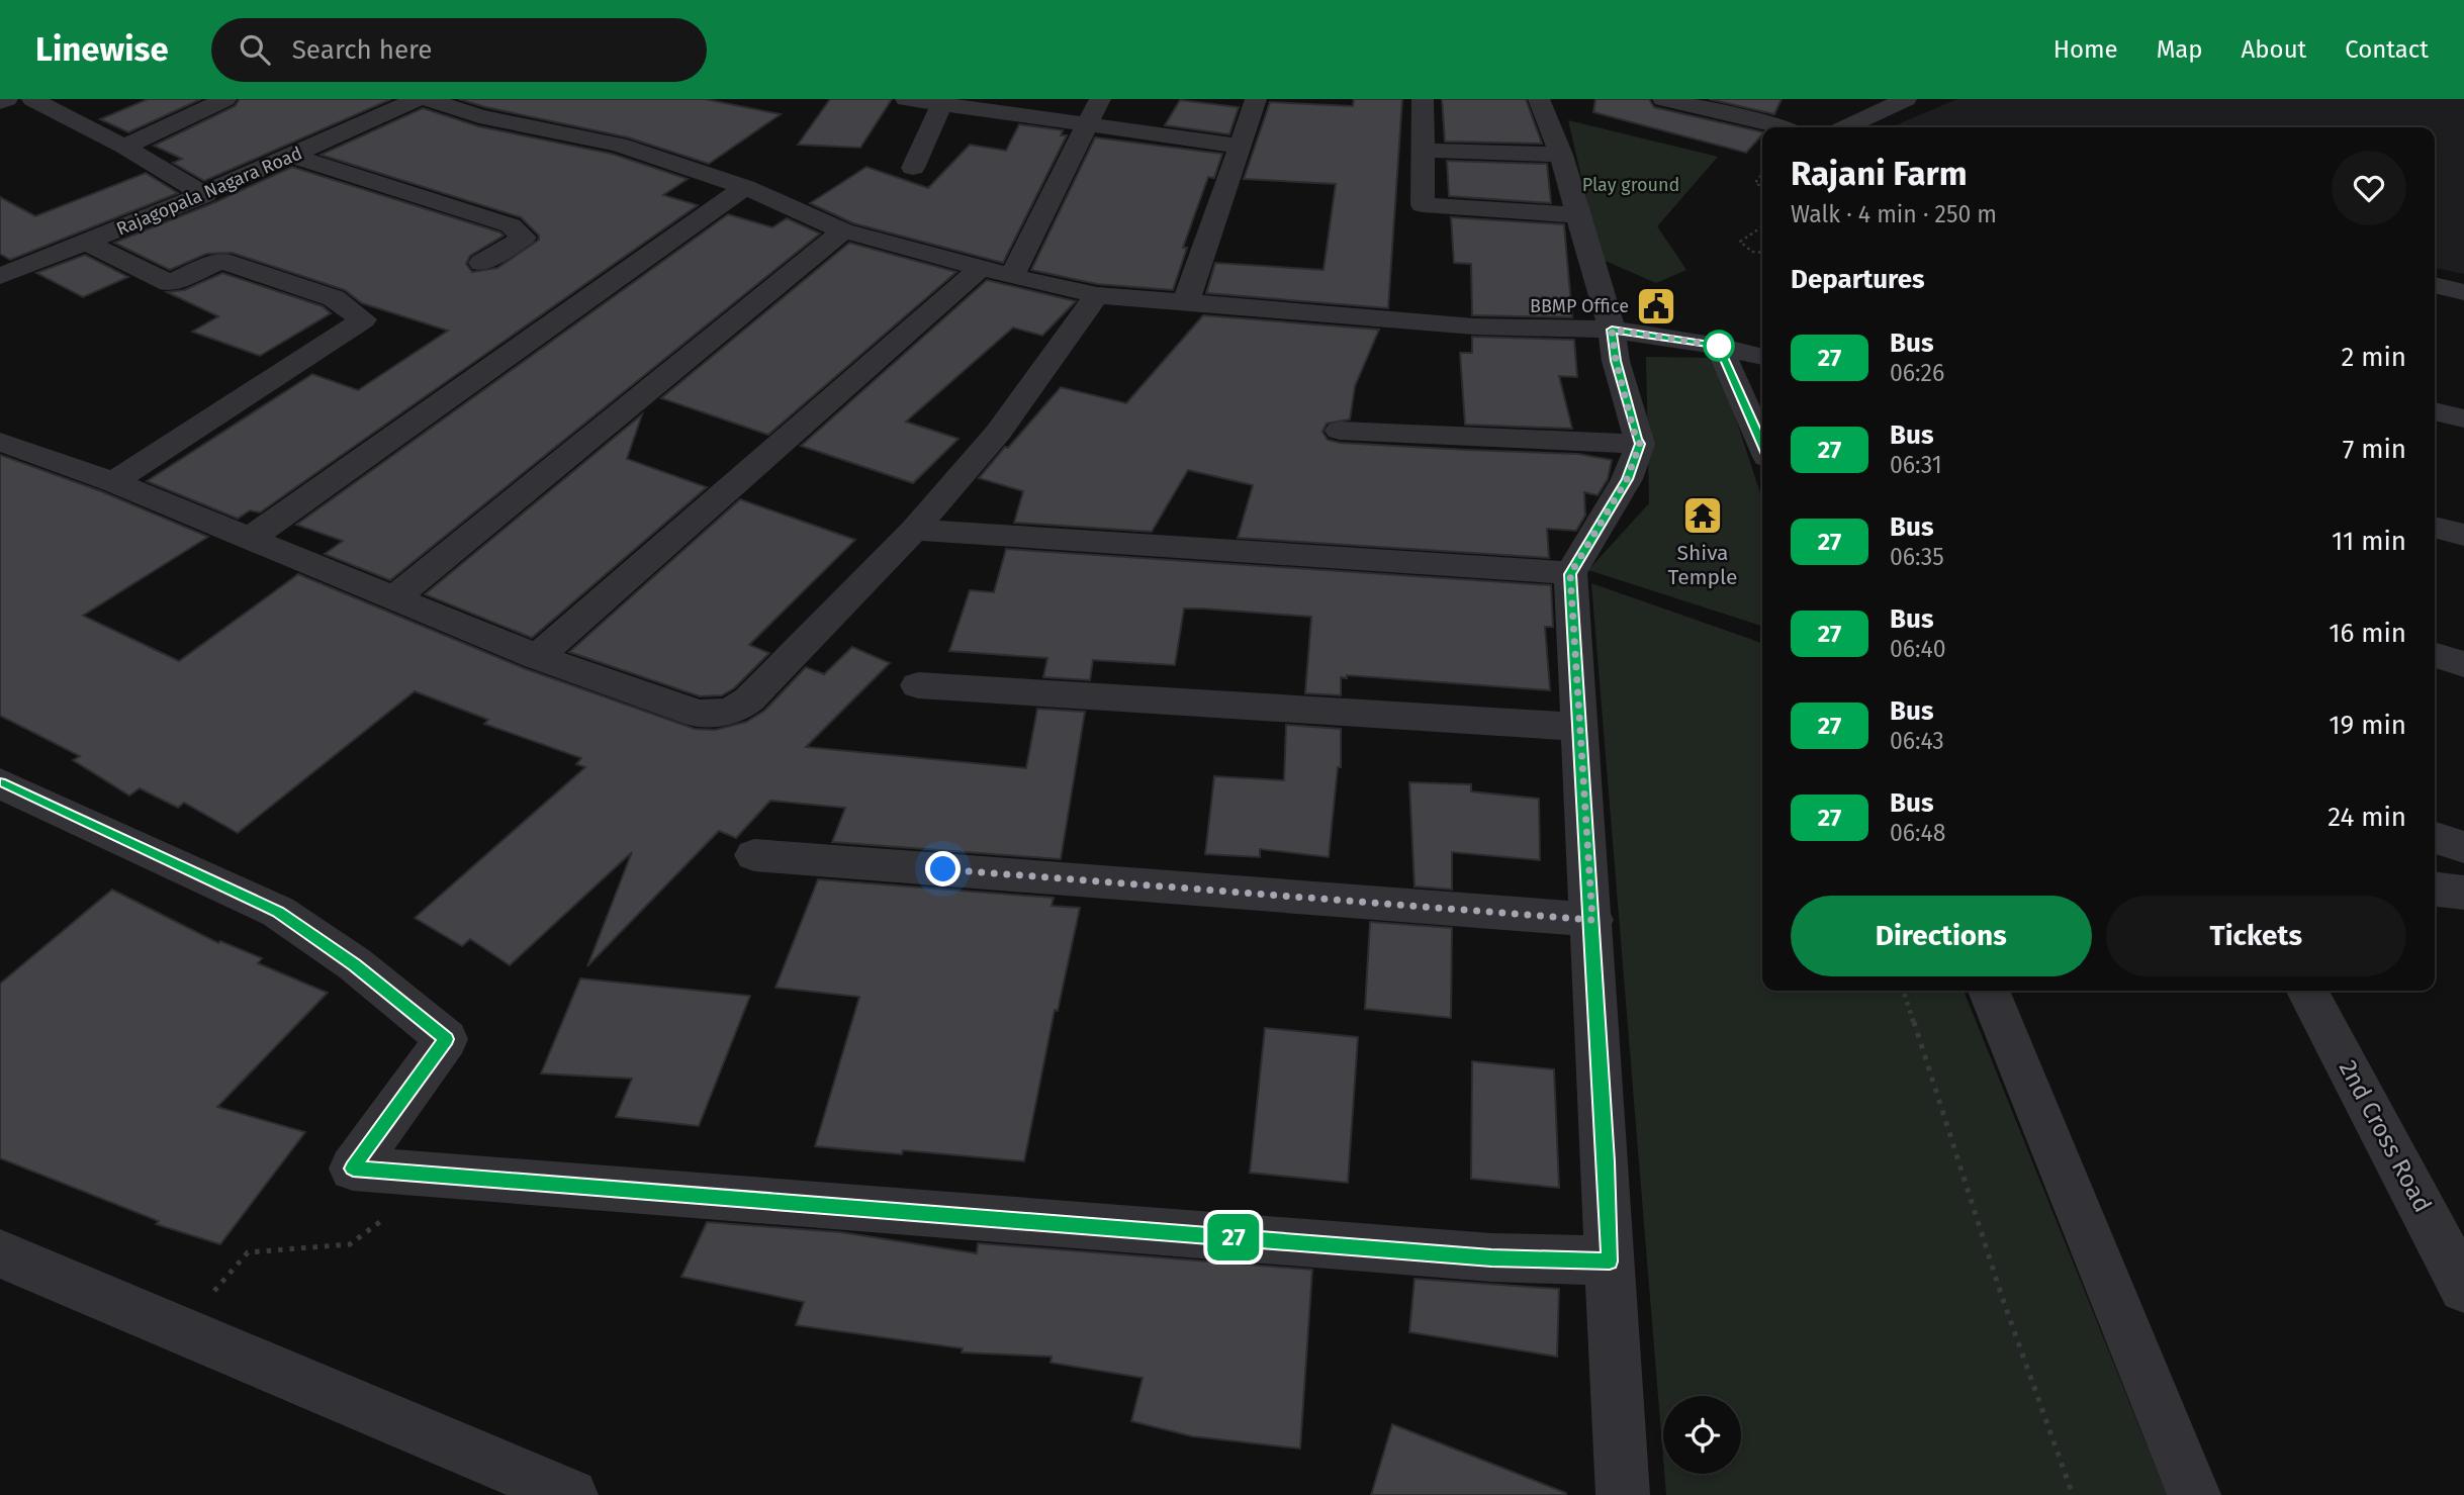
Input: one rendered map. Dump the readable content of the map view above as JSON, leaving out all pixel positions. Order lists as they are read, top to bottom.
{
  "streets": {
    "street": ["Rajagopala Nagara Road", "2nd Cross Road"]
  },
  "parks": ["Play ground"],
  "places": {
    "public building": ["BBMP Office"],
    "temple": ["Shiva Temple"]
  },
  "lines": ["bus line 27"],
  "page": {
    "header": "Linewise",
    "search": "Search here",
    "nav": [
      "Home",
      "Map",
      "About",
      "Contact"
    ],
    "on_map": "27",
    "heading": [
      ["Rajani Farm", "Walk · 4 min · 250 m"],
      "Departures"
    ],
    "list": [
      {
        "mark": "27",
        "name": "Bus",
        "note": "06:26",
        "value": "2 min"
      },
      {
        "mark": "27",
        "name": "Bus",
        "note": "06:31",
        "value": "7 min"
      },
      {
        "mark": "27",
        "name": "Bus",
        "note": "06:35",
        "value": "11 min"
      },
      {
        "mark": "27",
        "name": "Bus",
        "note": "06:40",
        "value": "16 min"
      },
      {
        "mark": "27",
        "name": "Bus",
        "note": "06:43",
        "value": "19 min"
      },
      {
        "mark": "27",
        "name": "Bus",
        "note": "06:48",
        "value": "24 min"
      }
    ],
    "buttons": ["Directions", "Tickets"]
  }
}
